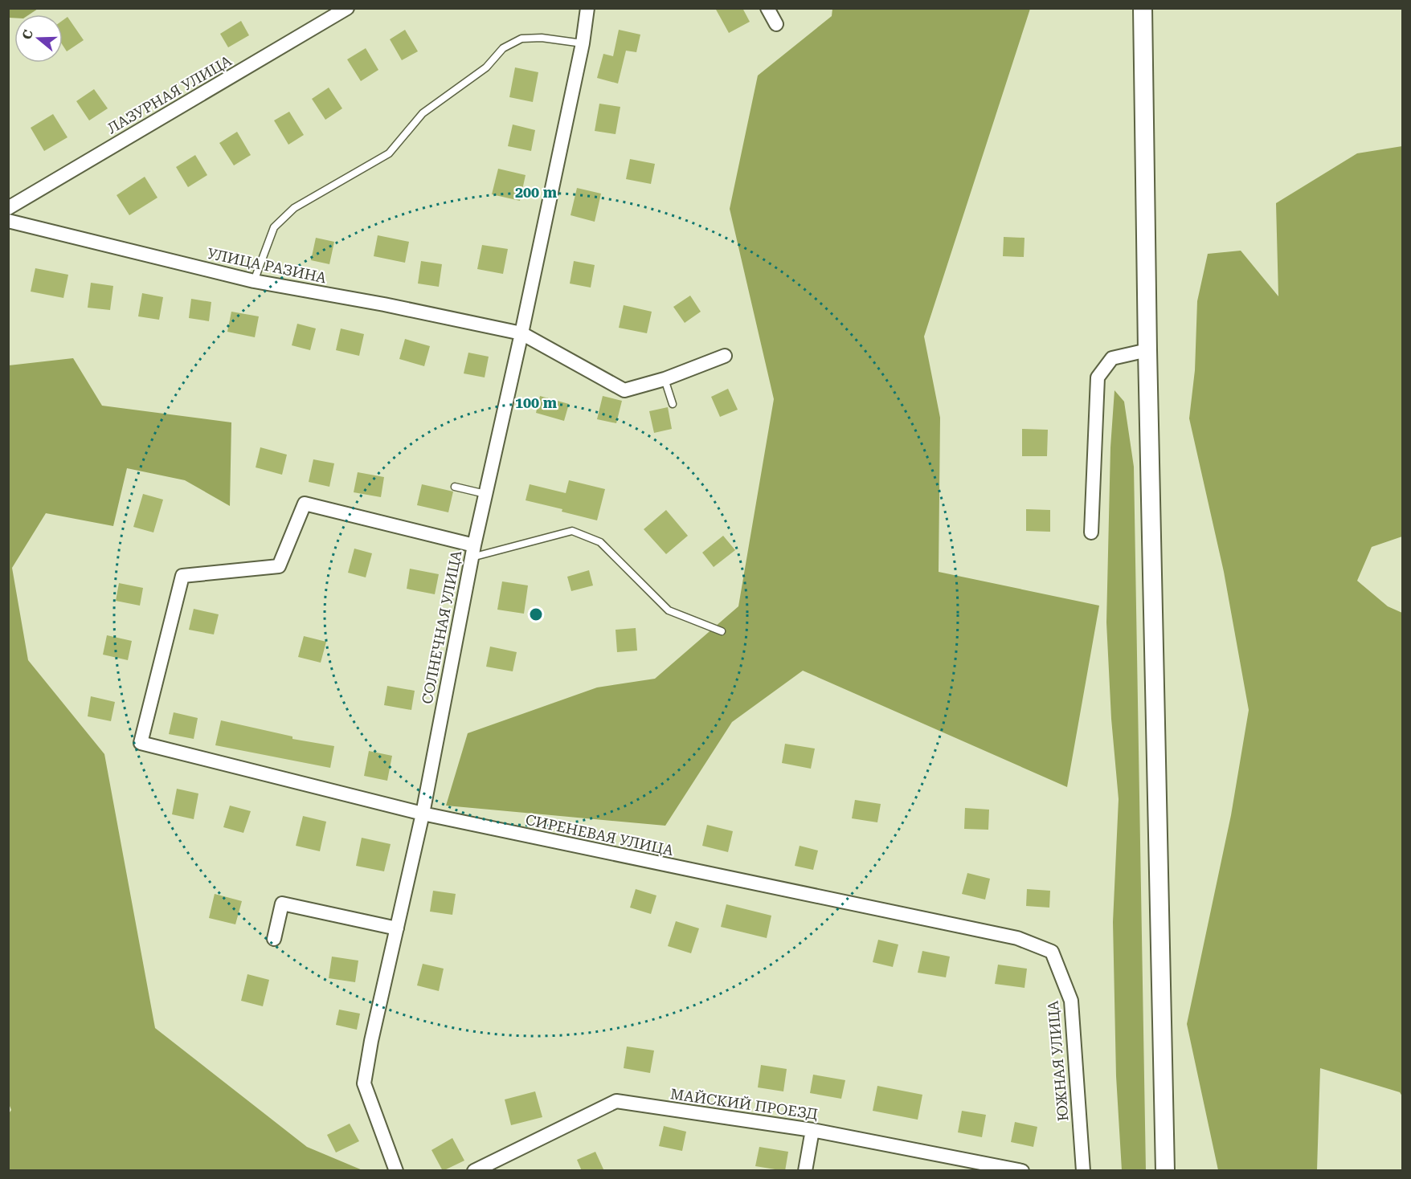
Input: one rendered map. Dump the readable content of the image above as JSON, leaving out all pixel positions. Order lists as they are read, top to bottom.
{
  "streets": {
    "street": [
      "ЛАЗУРНАЯ УЛИЦА",
      "УЛИЦА РАЗИНА",
      "СОЛНЕЧНАЯ УЛИЦА",
      "СИРЕНЕВАЯ УЛИЦА",
      "ЮЖНАЯ УЛИЦА",
      "МАЙСКИЙ ПРОЕЗД"
    ]
  },
  "crossings": [
    ["УЛИЦА РАЗИНА", "СОЛНЕЧНАЯ УЛИЦА"],
    ["СОЛНЕЧНАЯ УЛИЦА", "СИРЕНЕВАЯ УЛИЦА"],
    ["СИРЕНЕВАЯ УЛИЦА", "ЮЖНАЯ УЛИЦА"]
  ],
  "north": "left",
  "rings": ["200 m", "100 m"]
}
